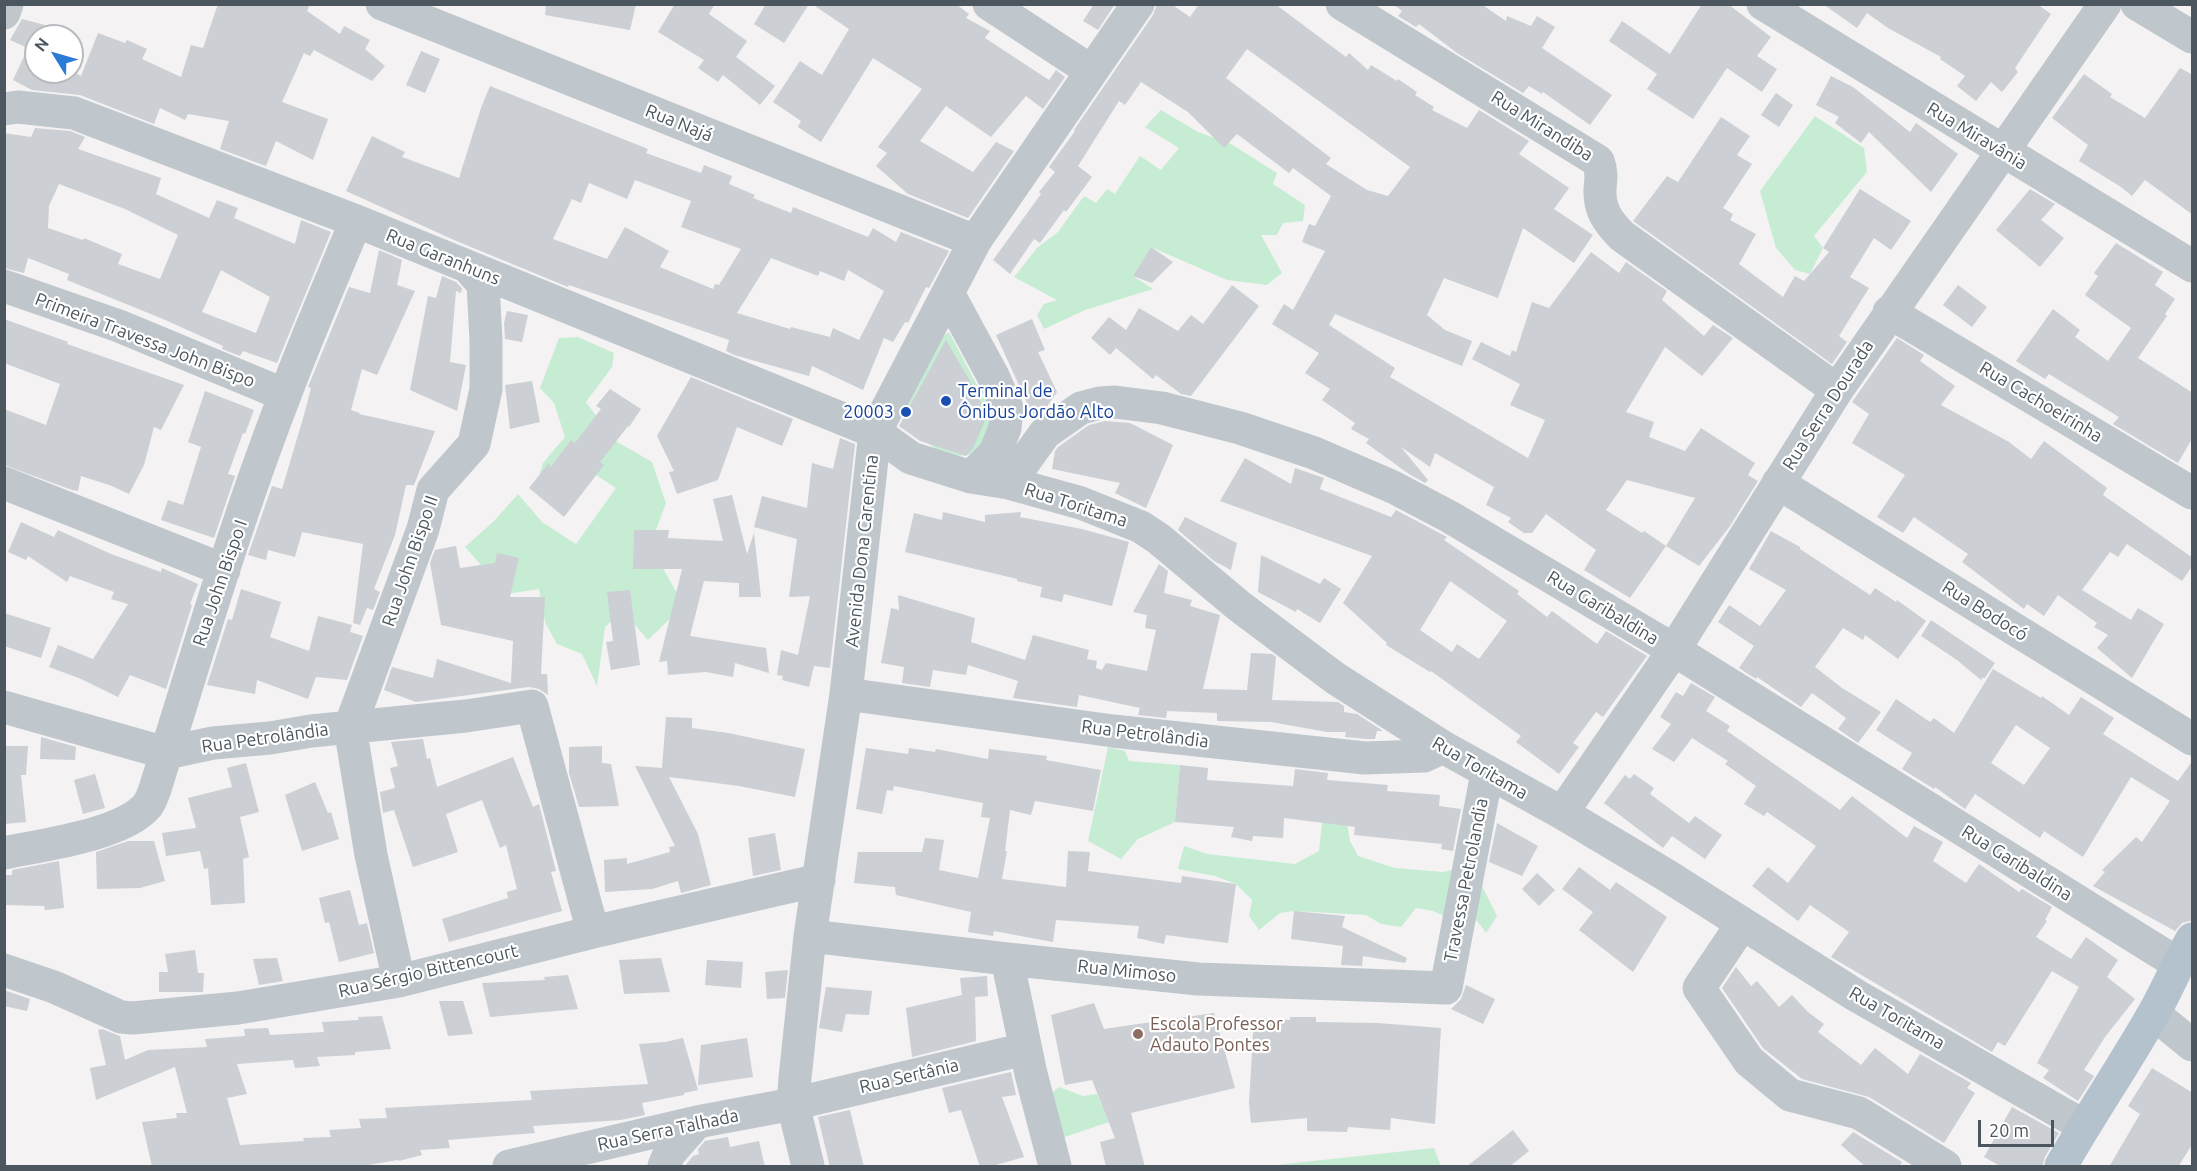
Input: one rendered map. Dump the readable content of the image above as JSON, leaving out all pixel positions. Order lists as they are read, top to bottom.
{
  "streets": {
    "street": [
      "Rua Najá",
      "Rua Mirandiba",
      "Rua Miravânia",
      "Rua Garanhuns",
      "Primeira Travessa John Bispo",
      "Rua Cachoeirinha",
      "Rua Serra Dourada",
      "Rua Toritama",
      "Avenida Dona Carentina",
      "Rua John Bispo II",
      "Rua John Bispo I",
      "Rua Garibaldina",
      "Rua Bodocó",
      "Rua Petrolândia",
      "Travessa Petrolandia",
      "Rua Sérgio Bittencourt",
      "Rua Mimoso",
      "Rua Sertânia",
      "Rua Serra Talhada"
    ]
  },
  "crossings": [
    ["Rua Najá", "Avenida Dona Carentina"],
    ["Rua Mirandiba", "Rua Serra Dourada"],
    ["Rua Miravânia", "Rua Serra Dourada"],
    ["Rua Garanhuns", "Rua Toritama"],
    ["Rua Garanhuns", "Avenida Dona Carentina"],
    ["Rua Garanhuns", "Rua John Bispo II"],
    ["Rua Garanhuns", "Rua John Bispo I"],
    ["Primeira Travessa John Bispo", "Rua John Bispo I"],
    ["Rua Cachoeirinha", "Rua Serra Dourada"],
    ["Rua Serra Dourada", "Rua Toritama"],
    ["Rua Serra Dourada", "Rua Garibaldina"],
    ["Rua Serra Dourada", "Rua Bodocó"],
    ["Rua Toritama", "Avenida Dona Carentina"],
    ["Rua Toritama", "Rua Garibaldina"],
    ["Rua Toritama", "Rua Petrolândia"],
    ["Rua Toritama", "Travessa Petrolandia"],
    ["Avenida Dona Carentina", "Rua Petrolândia"],
    ["Avenida Dona Carentina", "Rua Sérgio Bittencourt"],
    ["Avenida Dona Carentina", "Rua Mimoso"],
    ["Avenida Dona Carentina", "Rua Sertânia"],
    ["Avenida Dona Carentina", "Rua Serra Talhada"],
    ["Rua John Bispo II", "Rua Petrolândia"],
    ["Rua John Bispo I", "Rua Petrolândia"],
    ["Rua Petrolândia", "Rua Sérgio Bittencourt"],
    ["Travessa Petrolandia", "Rua Mimoso"],
    ["Rua Sertânia", "Rua Serra Talhada"]
  ],
  "places": ["Terminal de Ônibus Jordão Alto", "20003", "Escola Professor Adauto Pontes"],
  "scale_bar": "20 m",
  "north": "top left"
}
